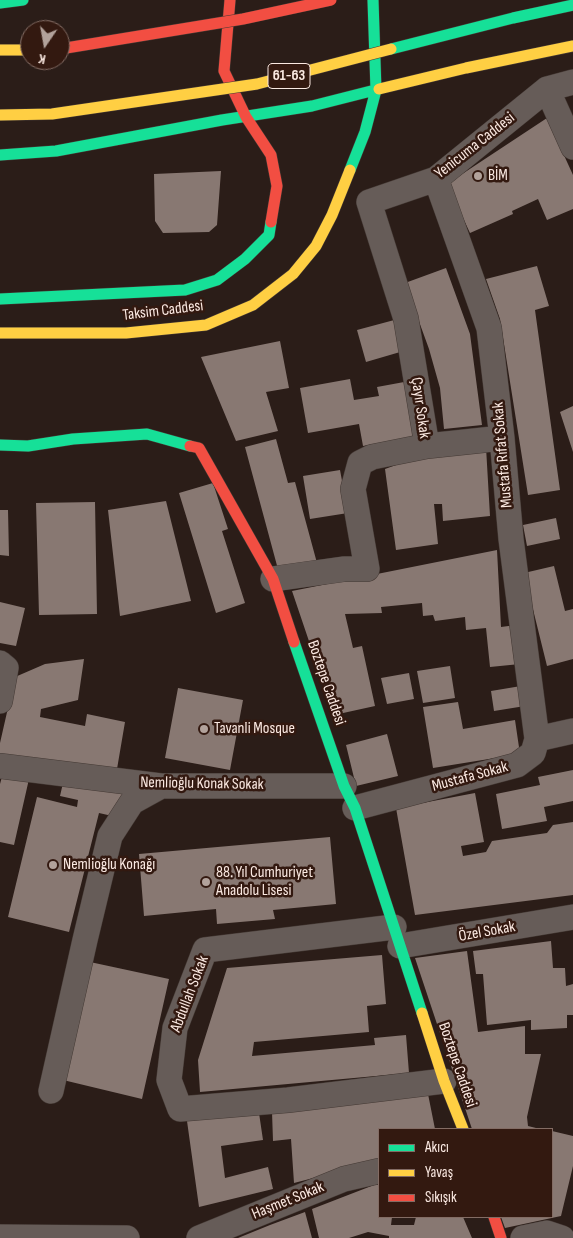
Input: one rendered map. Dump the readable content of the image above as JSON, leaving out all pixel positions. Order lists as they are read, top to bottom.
{
  "streets": {
    "street": [
      "61-63",
      "Yenicuma Caddesi",
      "Taksim Caddesi",
      "Çayır Sokak",
      "Mustafa Rıfat Sokak",
      "Boztepe Caddesi",
      "Mustafa Sokak",
      "Nemlioğlu Konak Sokak",
      "Özel Sokak",
      "Abdullah Sokak",
      "Haşmet Sokak"
    ]
  },
  "crossings": [
    ["61-63", "Taksim Caddesi"],
    ["Yenicuma Caddesi", "Çayır Sokak"],
    ["Yenicuma Caddesi", "Mustafa Rıfat Sokak"],
    ["Çayır Sokak", "Boztepe Caddesi"],
    ["Mustafa Rıfat Sokak", "Mustafa Sokak"],
    ["Boztepe Caddesi", "Mustafa Sokak"],
    ["Boztepe Caddesi", "Nemlioğlu Konak Sokak"],
    ["Boztepe Caddesi", "Özel Sokak"],
    ["Boztepe Caddesi", "Abdullah Sokak"],
    ["Özel Sokak", "Abdullah Sokak"]
  ],
  "places": [
    "BİM",
    "Tavanli Mosque",
    "Nemlioğlu Konağı",
    "88. Yıl Cumhuriyet Anadolu Lisesi"
  ],
  "legend": ["Akıcı", "Yavaş", "Sıkışık"],
  "north": "bottom"
}
